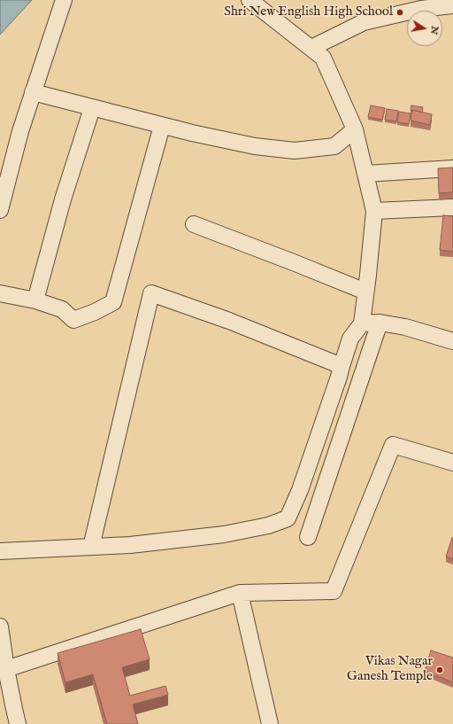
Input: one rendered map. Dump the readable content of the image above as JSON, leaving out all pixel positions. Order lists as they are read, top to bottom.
{
  "places": ["Shri New English High School", "Vikas Nagar Ganesh Temple"],
  "north": "right"
}
